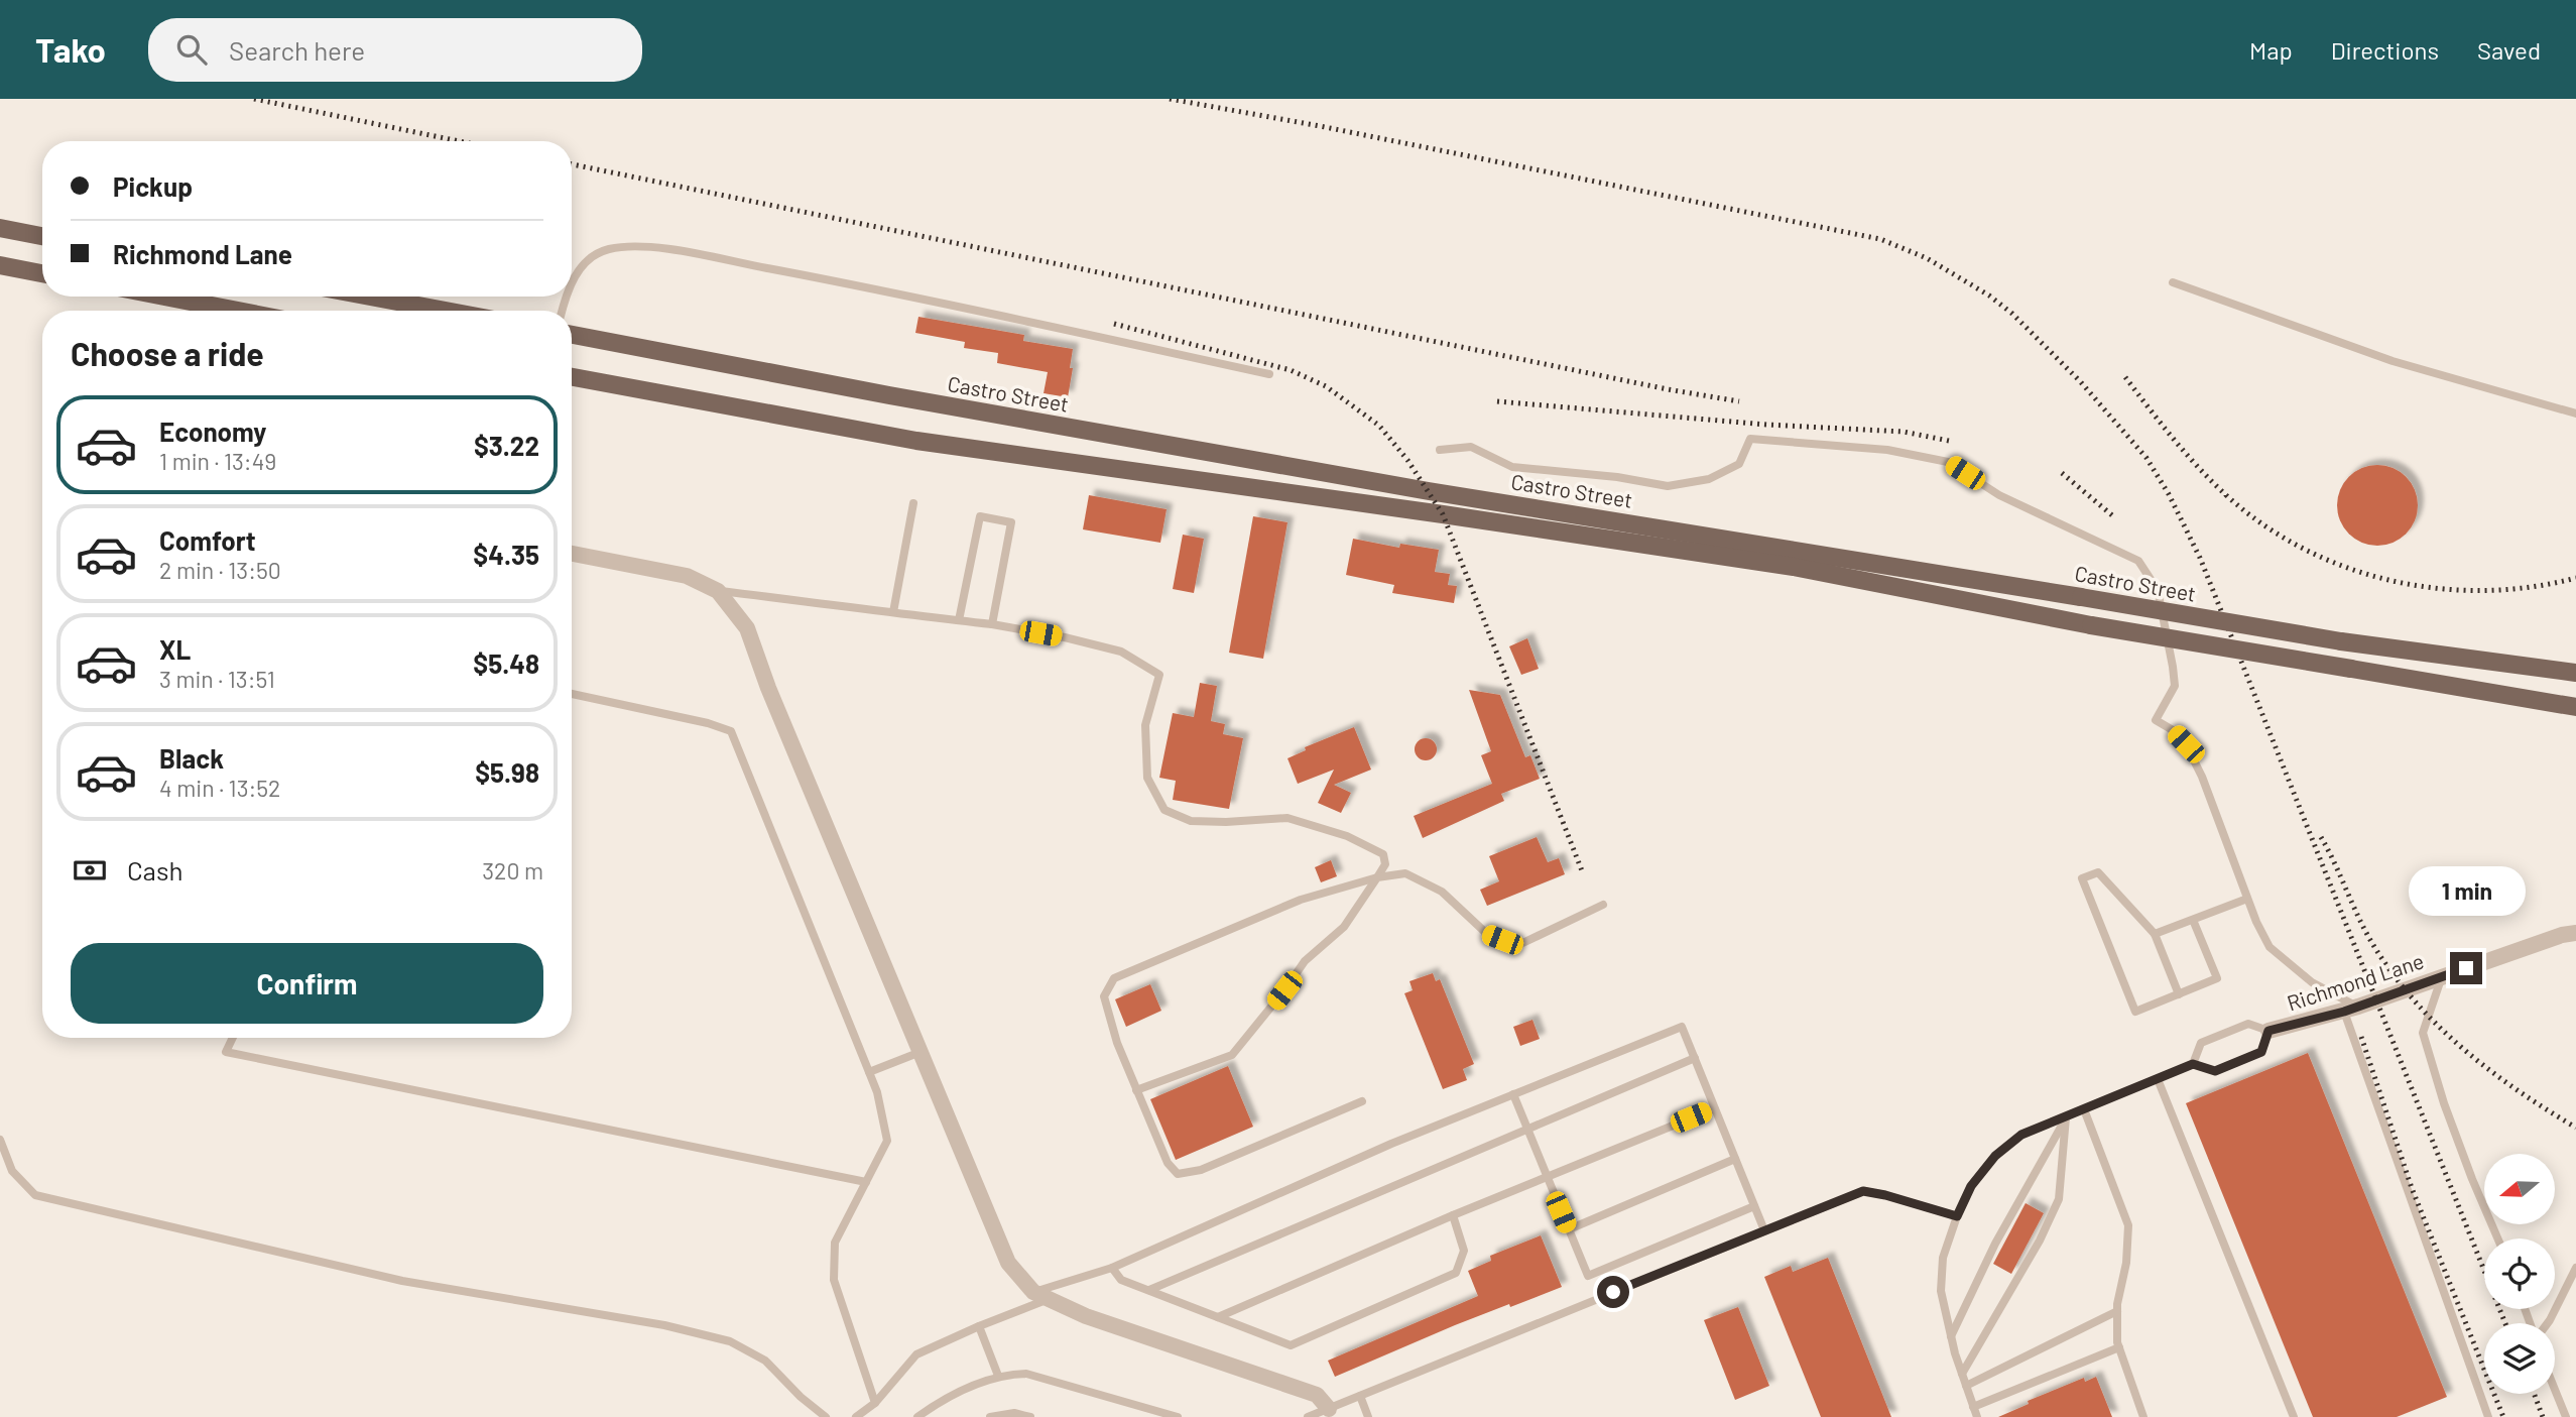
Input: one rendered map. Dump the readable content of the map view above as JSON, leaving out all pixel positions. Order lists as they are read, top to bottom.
{
  "streets": {
    "main road": ["Castro Street"],
    "street": ["Richmond Lane"]
  },
  "north": "left",
  "page": {
    "header": "Tako",
    "search": "Search here",
    "nav": ["Map", "Directions", "Saved"],
    "banner": ["Pickup", "Richmond Lane"],
    "heading": "Choose a ride",
    "list": [
      {
        "name": "Economy",
        "note": "1 min · 13:49",
        "value": "$3.22"
      },
      {
        "name": "Comfort",
        "note": "2 min · 13:50",
        "value": "$4.35"
      },
      {
        "name": "XL",
        "note": "3 min · 13:51",
        "value": "$5.48"
      },
      {
        "name": "Black",
        "note": "4 min · 13:52",
        "value": "$5.98"
      }
    ],
    "pay": ["Cash", "320 m"],
    "bubble": "1 min",
    "buttons": "Confirm"
  }
}
